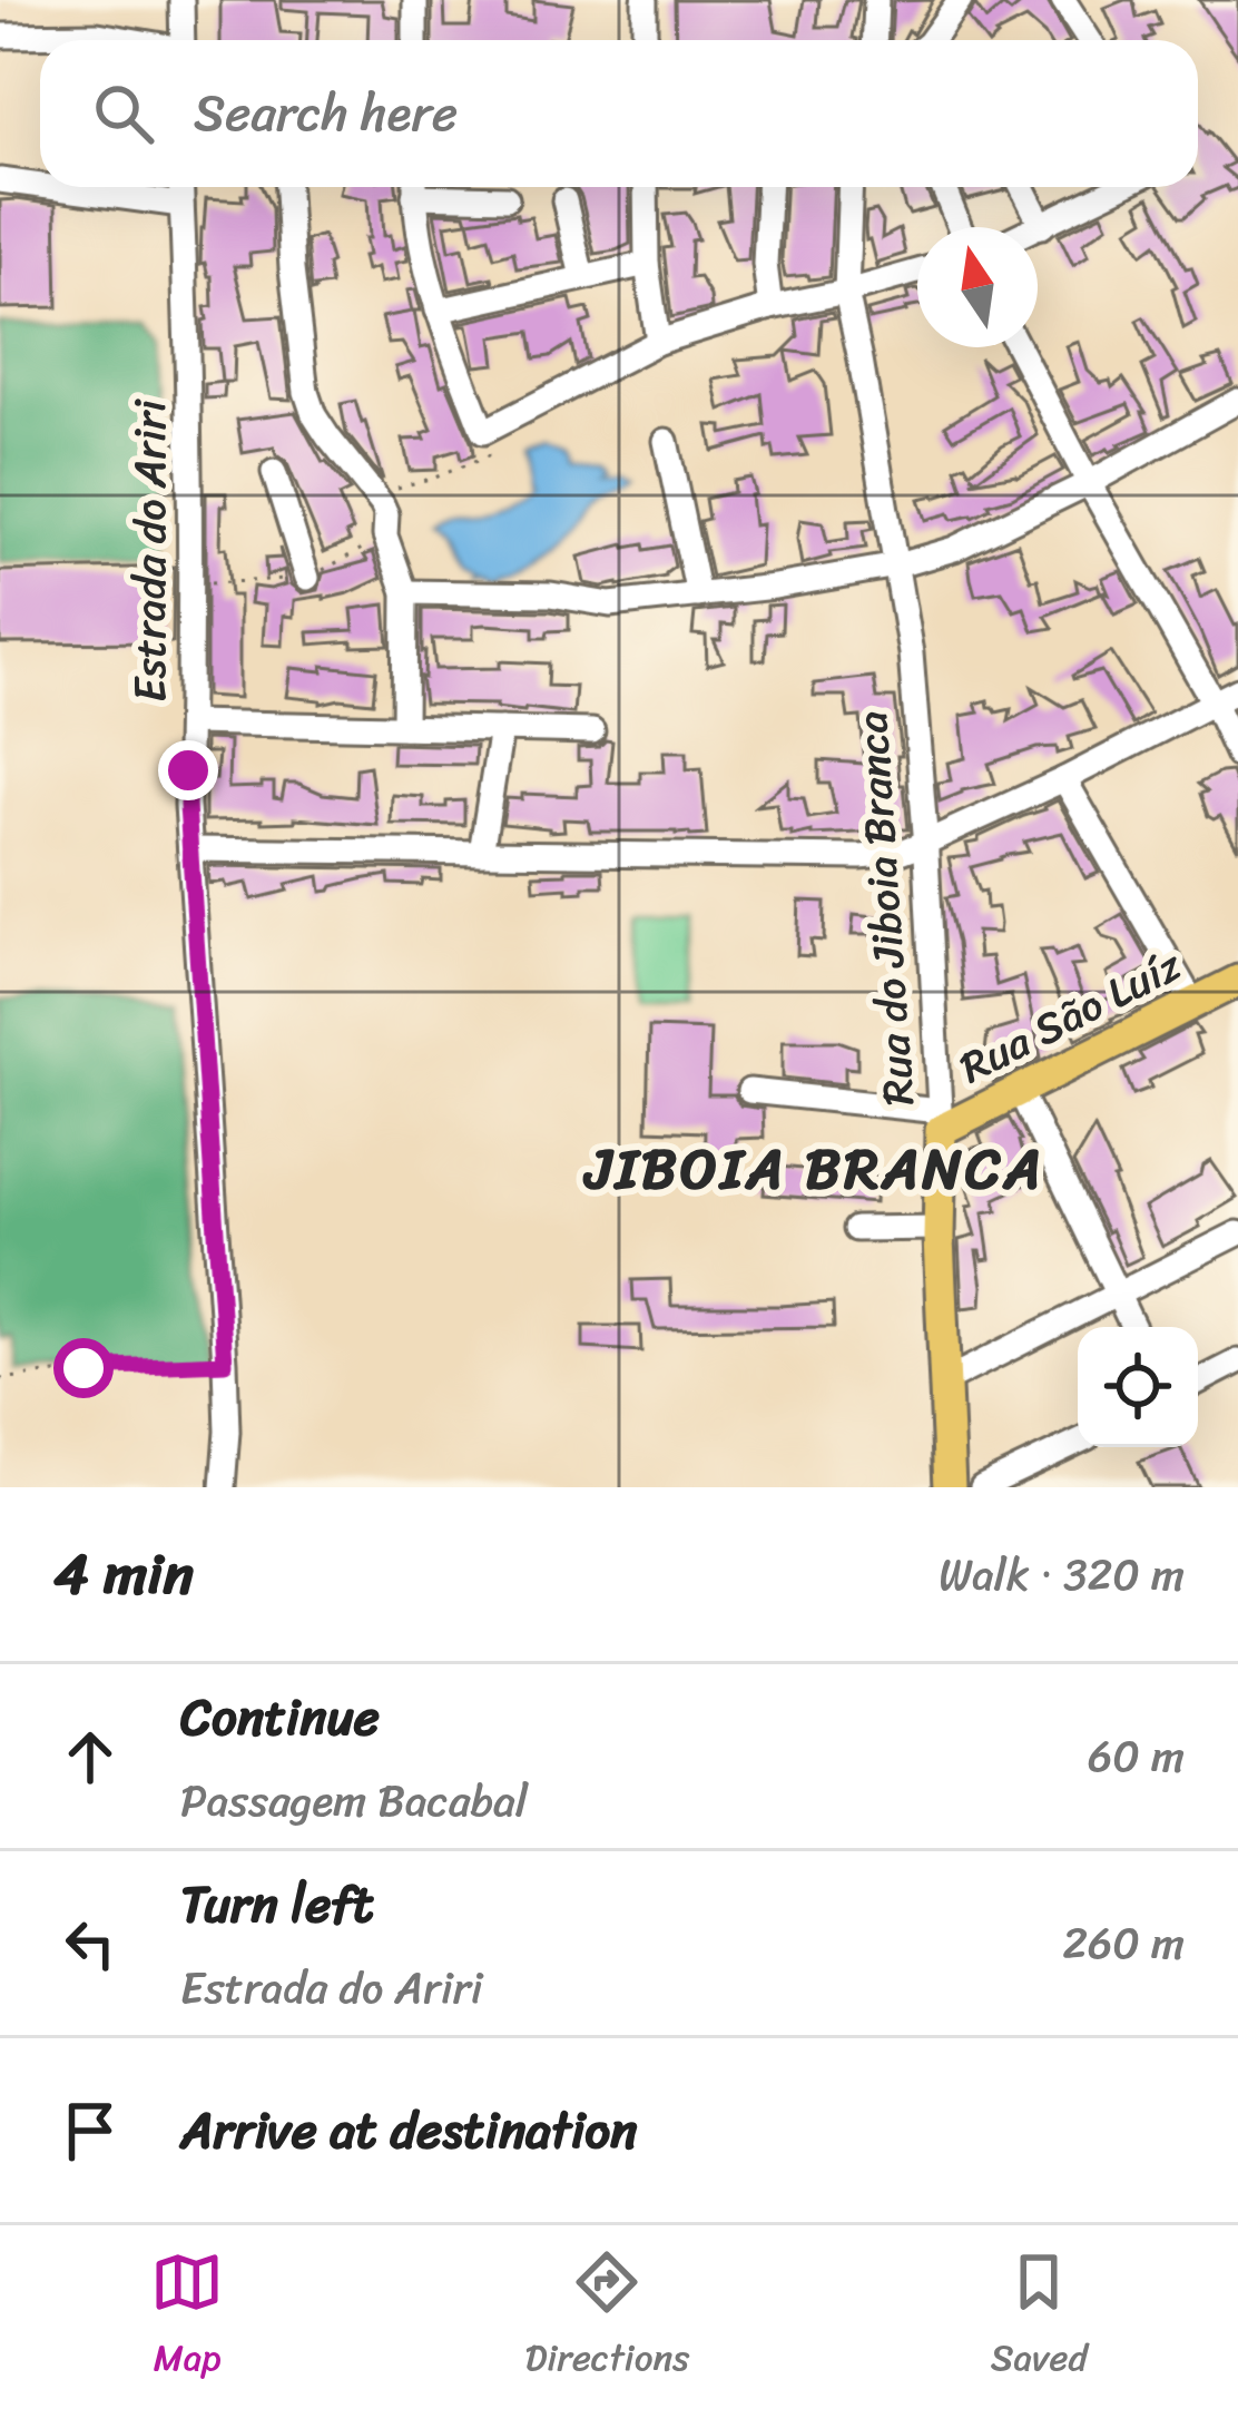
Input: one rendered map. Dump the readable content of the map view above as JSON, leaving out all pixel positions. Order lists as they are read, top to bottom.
{
  "streets": {
    "main road": ["Rua do Jiboia Branca", "Rua São Luíz"],
    "street": ["Estrada do Ariri"]
  },
  "crossings": [
    ["Rua do Jiboia Branca", "Rua São Luíz"]
  ],
  "districts": ["JIBOIA BRANCA"],
  "north": "top",
  "page": {
    "search": "Search here",
    "heading": ["4 min", "Walk · 320 m"],
    "list": [
      ["Continue", "Passagem Bacabal", "60 m"],
      ["Turn left", "Estrada do Ariri", "260 m"],
      "Arrive at destination"
    ],
    "nav": ["Map", "Directions", "Saved"]
  }
}
